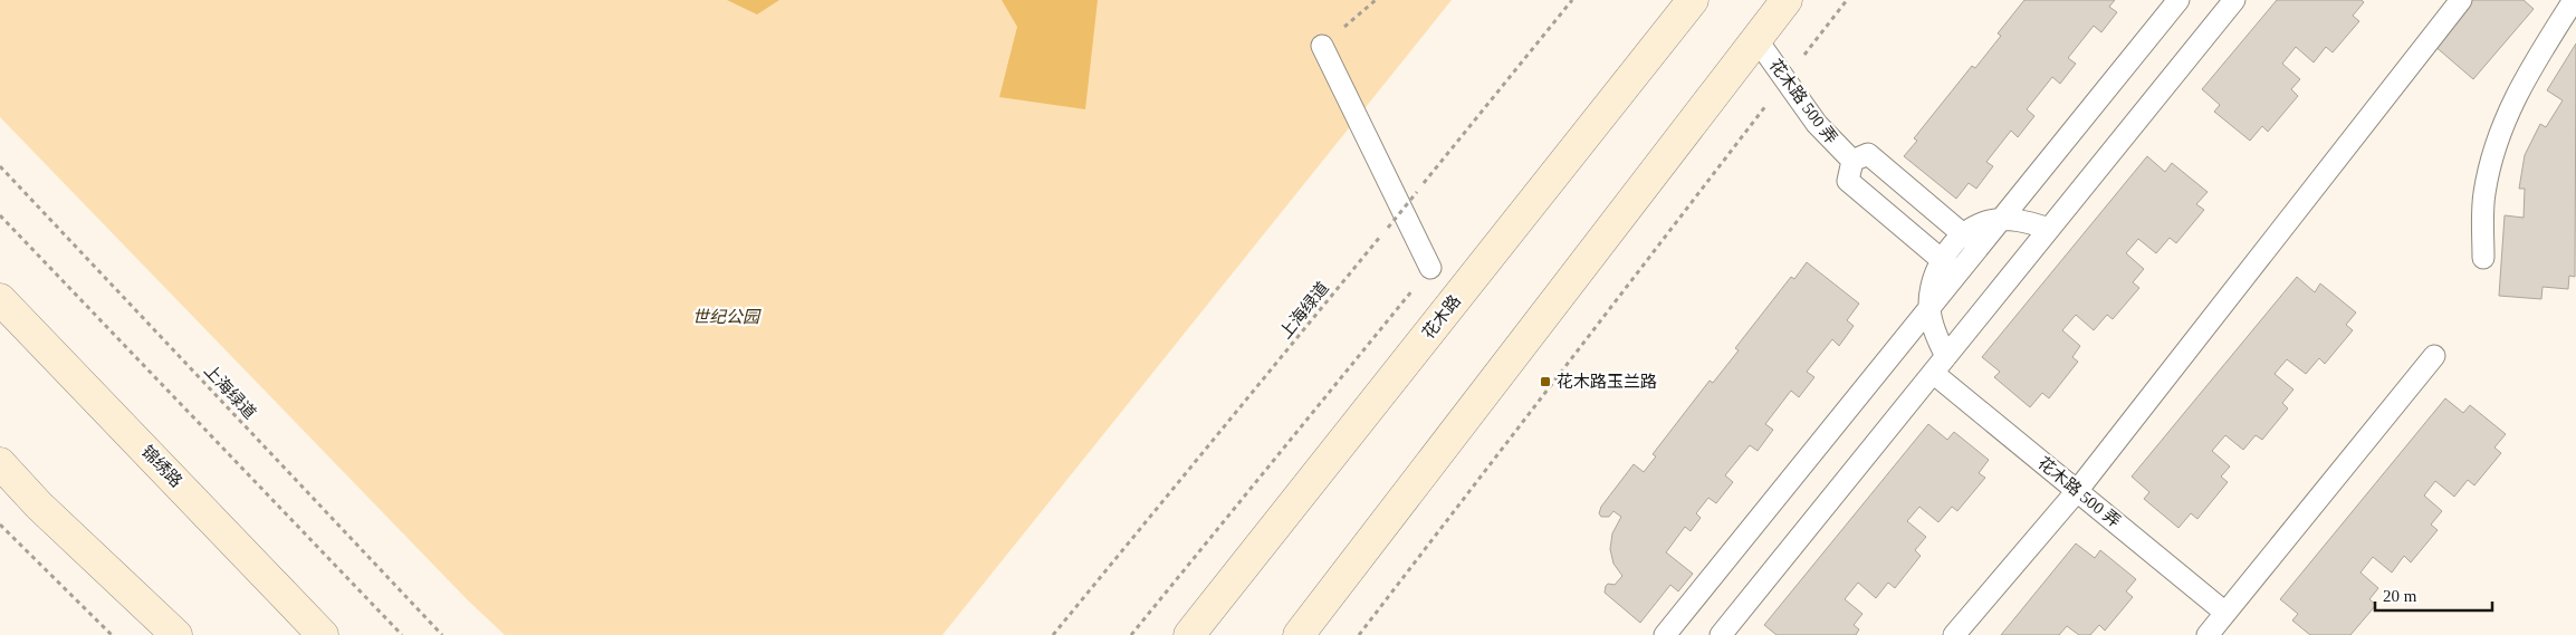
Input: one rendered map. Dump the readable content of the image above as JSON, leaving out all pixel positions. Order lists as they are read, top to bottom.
{
  "streets": {
    "main road": ["花木路", "锦绣路"],
    "lane": ["花木路 500 弄"],
    "path": ["上海绿道"]
  },
  "parks": ["世纪公园"],
  "places": {
    "transit": ["花木路玉兰路"]
  },
  "scale_bar": "20 m"
}
